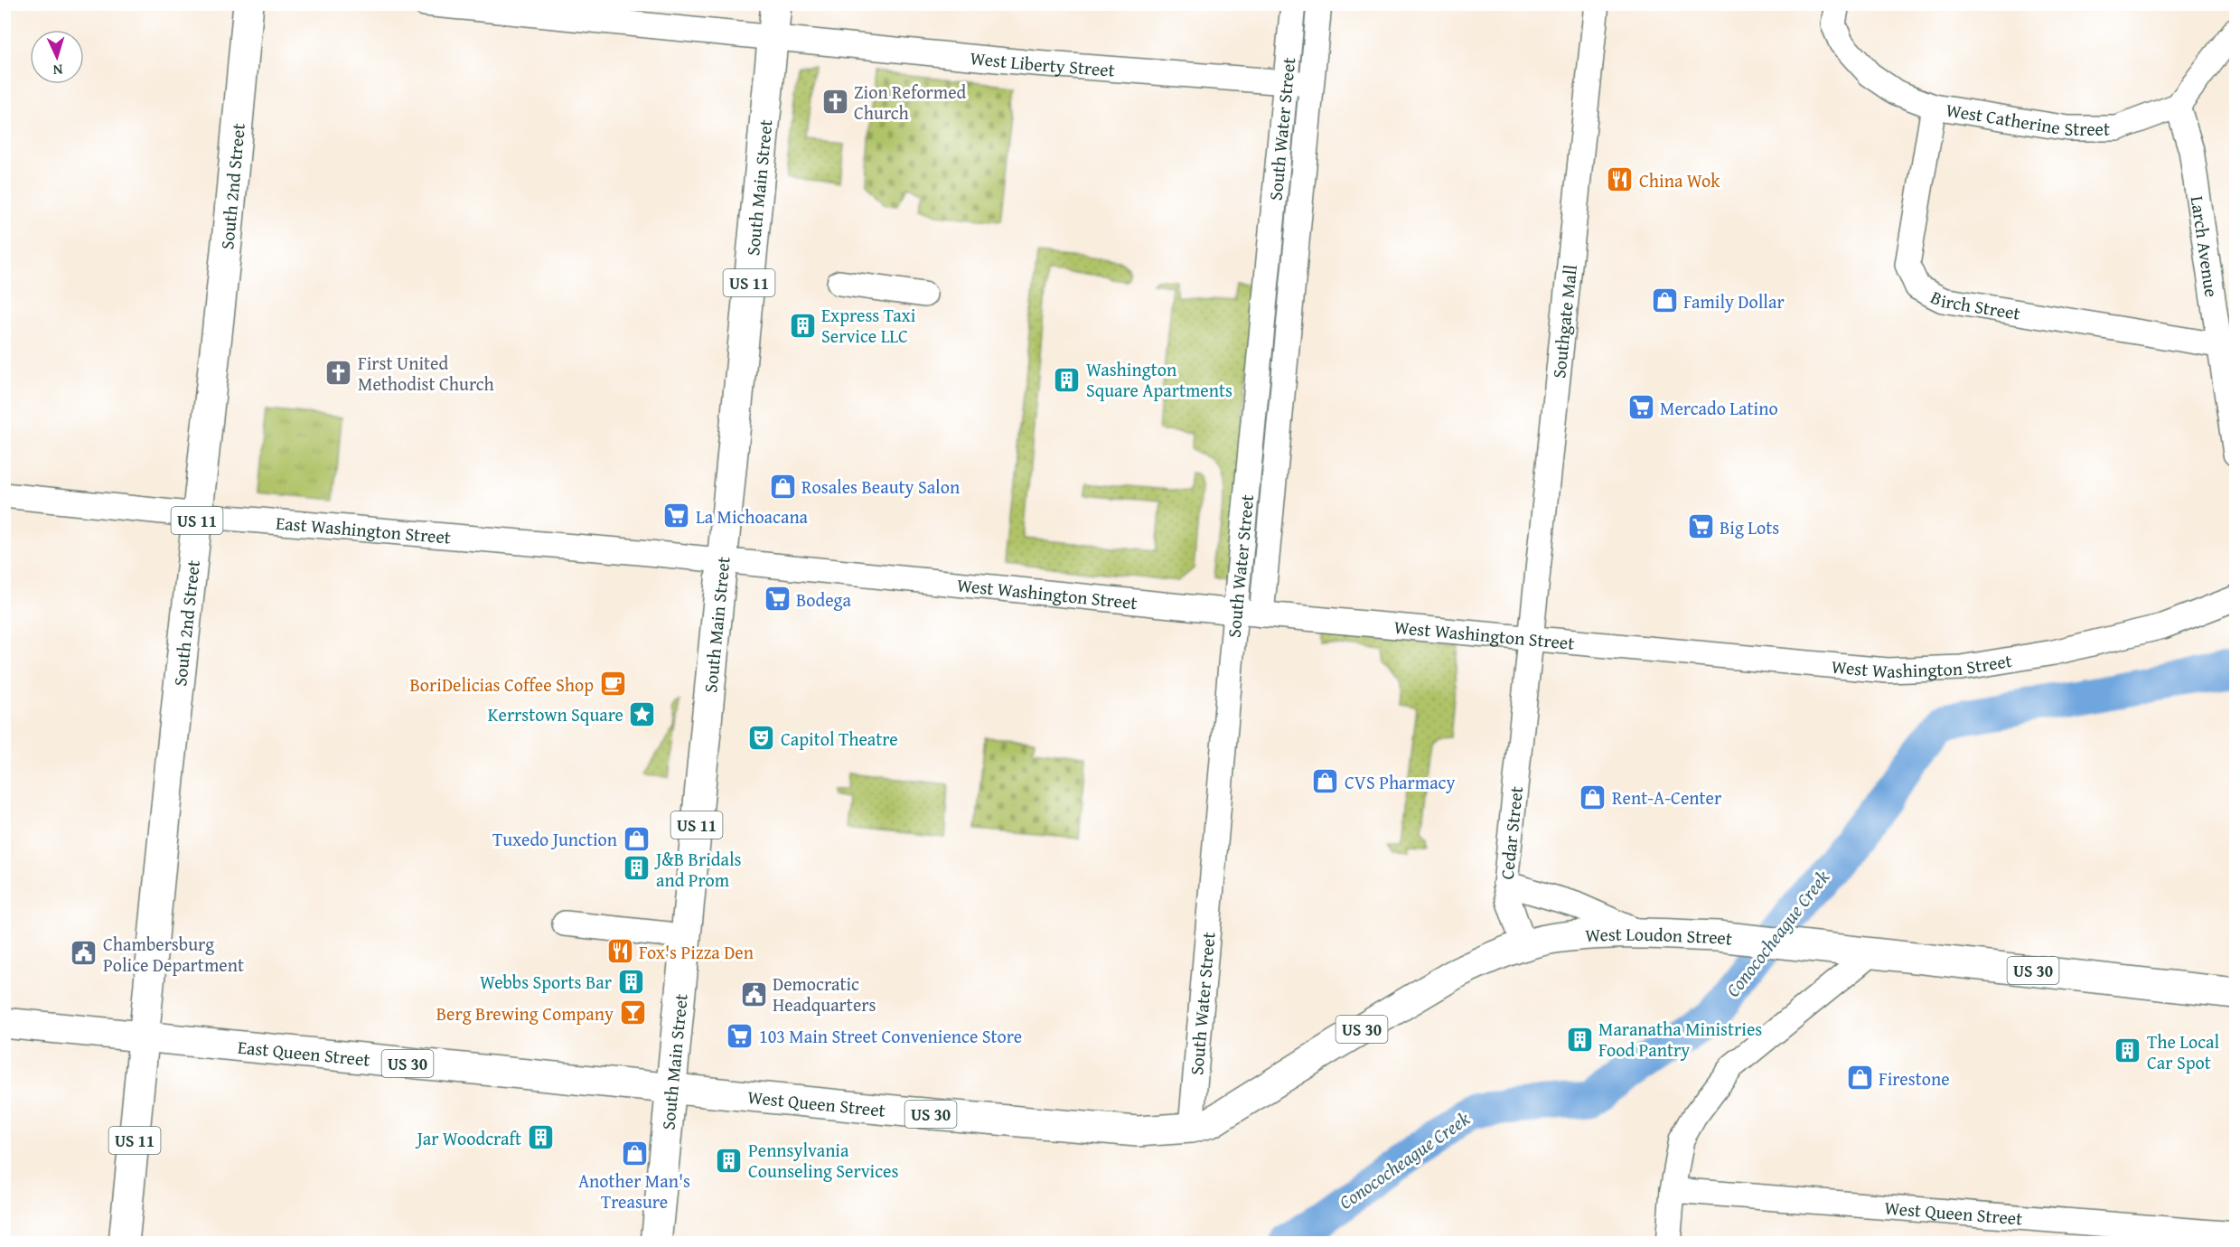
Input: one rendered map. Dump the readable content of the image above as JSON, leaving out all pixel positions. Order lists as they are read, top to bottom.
{
  "streets": {
    "main road": [
      "South Main Street",
      "South 2nd Street",
      "US 11",
      "West Loudon Street",
      "US 30",
      "East Queen Street",
      "West Queen Street"
    ],
    "street": [
      "West Liberty Street",
      "West Catherine Street",
      "South Water Street",
      "Larch Avenue",
      "Birch Street",
      "Southgate Mall",
      "East Washington Street",
      "West Washington Street",
      "Cedar Street"
    ]
  },
  "crossings": [
    ["West Liberty Street", "South Water Street"],
    ["West Liberty Street", "South Main Street"],
    ["West Catherine Street", "Larch Avenue"],
    ["West Catherine Street", "Birch Street"],
    ["South Water Street", "West Washington Street"],
    ["South Water Street", "West Loudon Street"],
    ["South Water Street", "West Queen Street"],
    ["South Main Street", "East Washington Street"],
    ["South Main Street", "West Washington Street"],
    ["South Main Street", "East Queen Street"],
    ["South Main Street", "West Queen Street"],
    ["South 2nd Street", "East Washington Street"],
    ["South 2nd Street", "East Queen Street"],
    ["Larch Avenue", "Birch Street"],
    ["Southgate Mall", "West Washington Street"],
    ["Southgate Mall", "Cedar Street"],
    ["East Washington Street", "West Washington Street"],
    ["West Washington Street", "Cedar Street"],
    ["Cedar Street", "West Loudon Street"],
    ["West Loudon Street", "West Queen Street"],
    ["East Queen Street", "West Queen Street"]
  ],
  "water": ["Conococheague Creek"],
  "places": {
    "church": ["Zion Reformed Church", "First United Methodist Church"],
    "restaurant": ["China Wok", "Fox's Pizza Den"],
    "shop": [
      "Family Dollar",
      "Rosales Beauty Salon",
      "CVS Pharmacy",
      "Rent-A-Center",
      "Tuxedo Junction",
      "Firestone",
      "Another Man's Treasure"
    ],
    "building": [
      "Express Taxi Service LLC",
      "Washington Square Apartments",
      "J&B Bridals and Prom",
      "Webbs Sports Bar",
      "Maranatha Ministries Food Pantry",
      "The Local Car Spot",
      "Jar Woodcraft",
      "Pennsylvania Counseling Services"
    ],
    "supermarket": [
      "Mercado Latino",
      "La Michoacana",
      "Big Lots",
      "Bodega",
      "103 Main Street Convenience Store"
    ],
    "cafe": ["BoriDelicias Coffee Shop"],
    "place": ["Kerrstown Square"],
    "theatre": ["Capitol Theatre"],
    "public building": ["Chambersburg Police Department", "Democratic Headquarters"],
    "bar": ["Berg Brewing Company"]
  },
  "north": "bottom"
}
